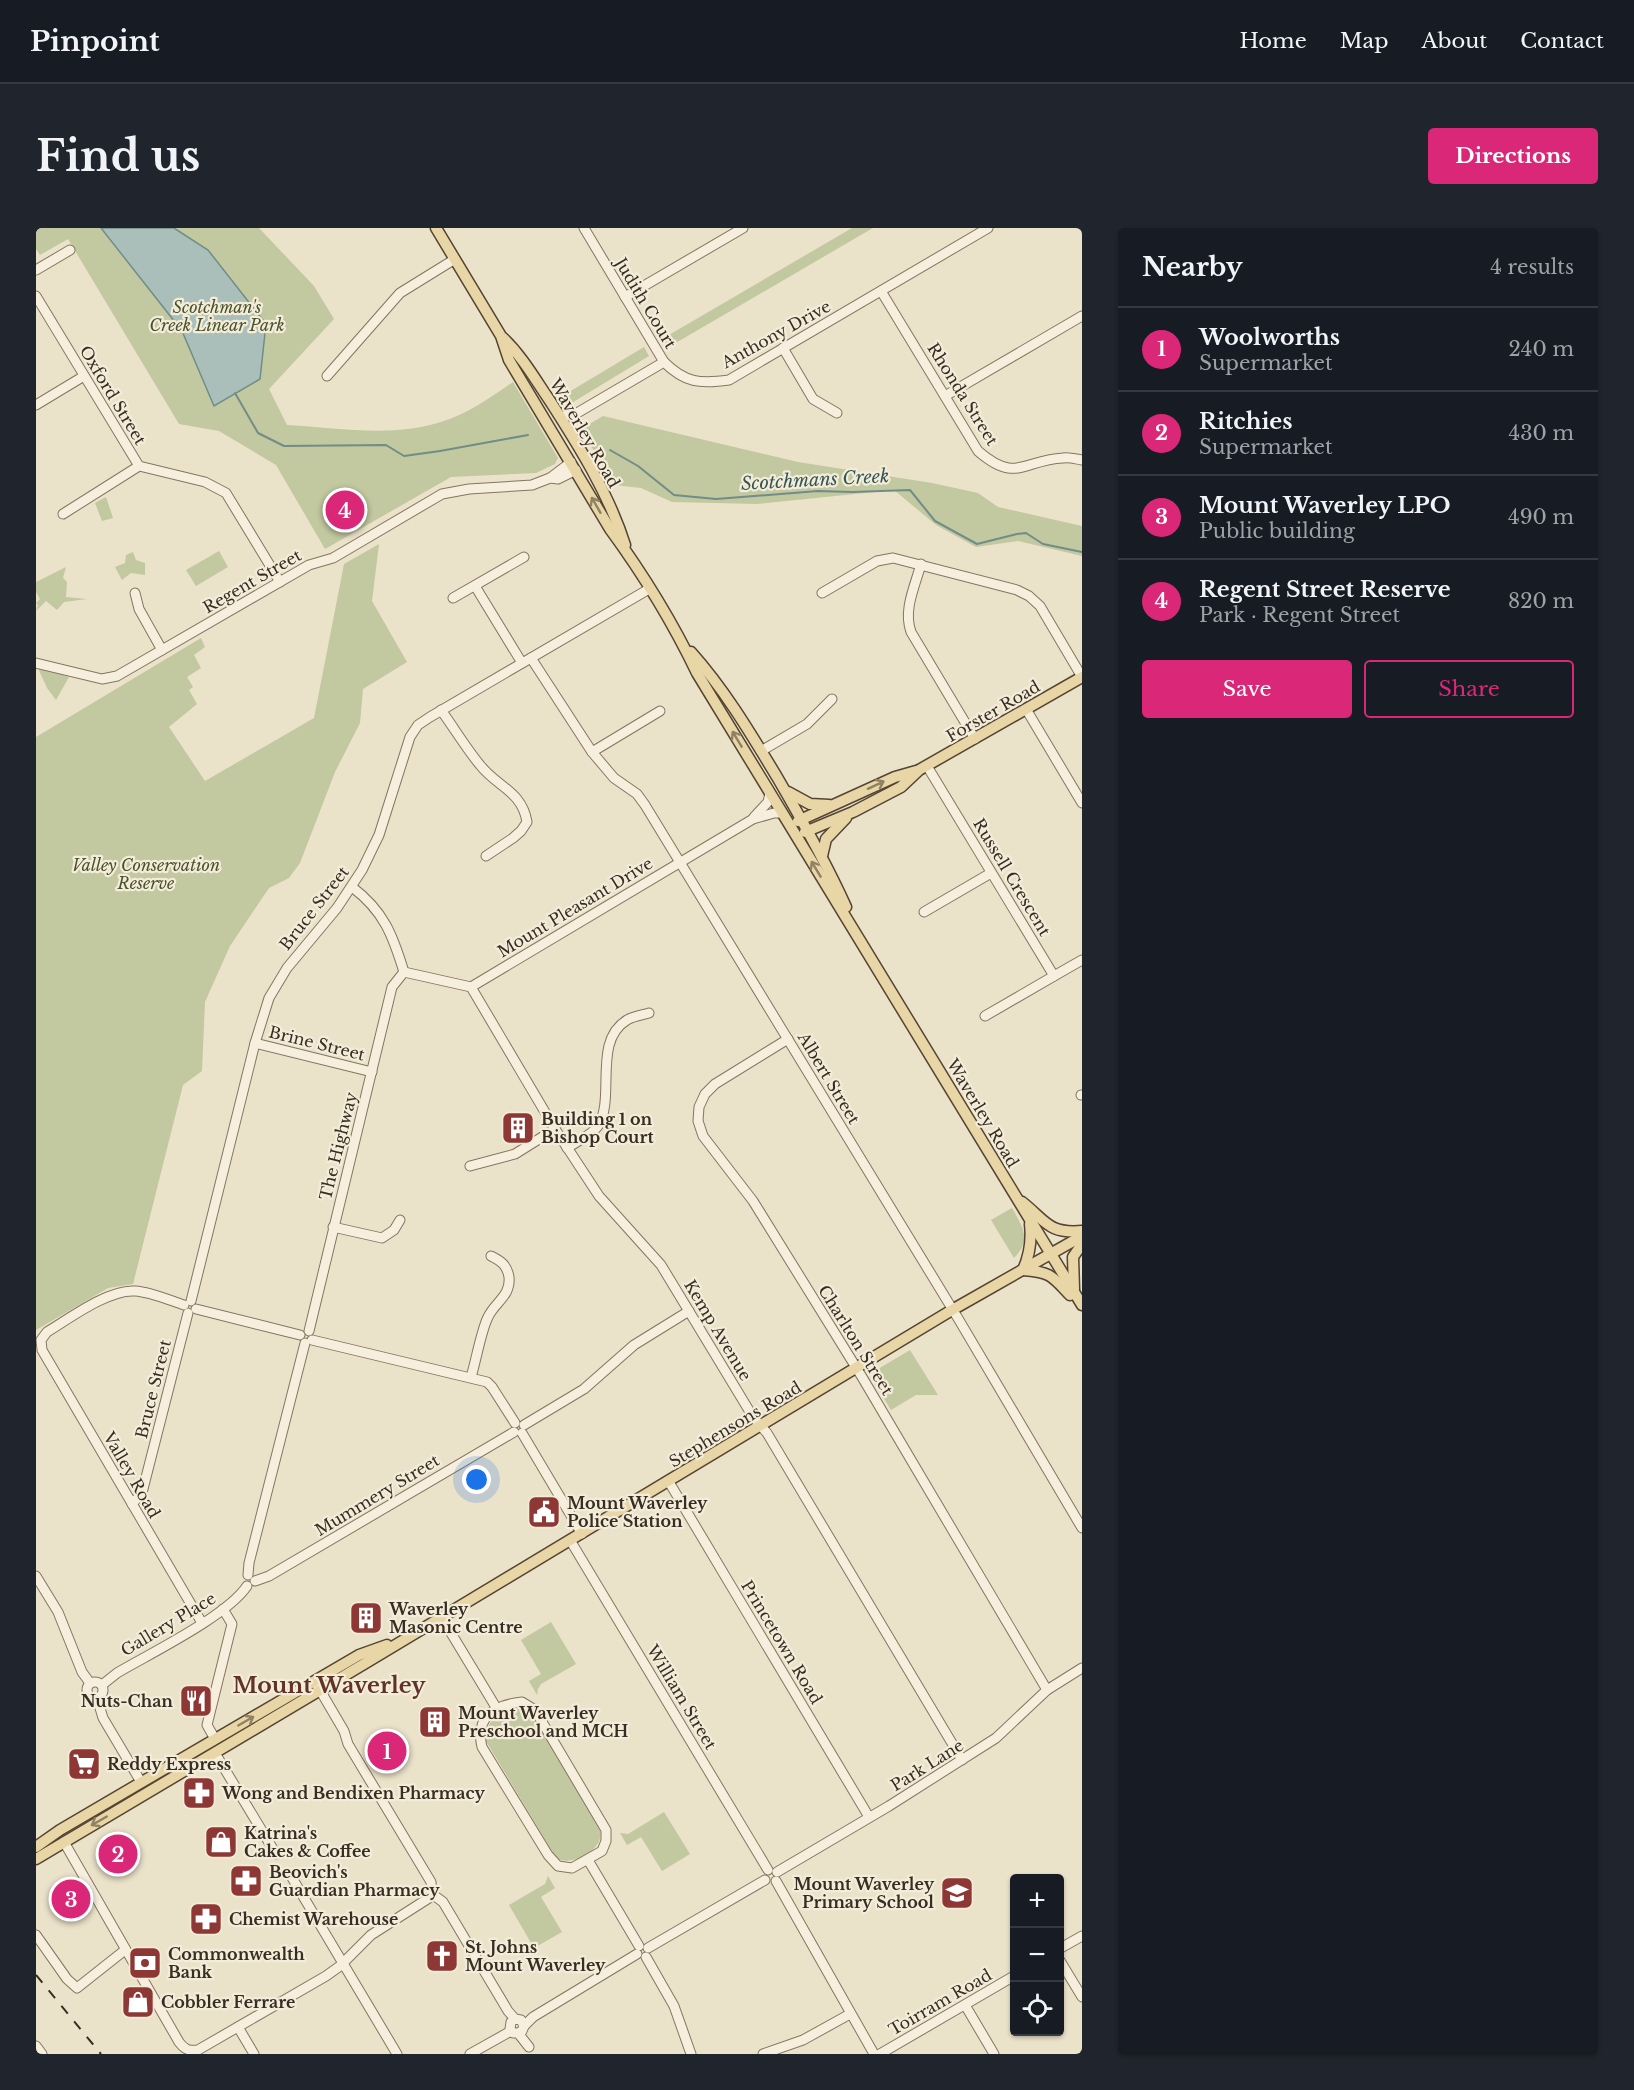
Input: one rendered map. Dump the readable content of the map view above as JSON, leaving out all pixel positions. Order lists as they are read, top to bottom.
{
  "streets": {
    "main road": ["Waverley Road", "Forster Road", "Stephensons Road"],
    "street": [
      "Judith Court",
      "Anthony Drive",
      "Rhonda Street",
      "Oxford Street",
      "Regent Street",
      "Russell Crescent",
      "Mount Pleasant Drive",
      "Bruce Street",
      "Brine Street",
      "Albert Street",
      "The Highway",
      "Kemp Avenue",
      "Charlton Street",
      "Valley Road",
      "Mummery Street",
      "Gallery Place",
      "Princetown Road",
      "William Street",
      "Park Lane",
      "Toirram Road"
    ]
  },
  "crossings": [
    ["Judith Court", "Anthony Drive"],
    ["Anthony Drive", "Rhonda Street"],
    ["Oxford Street", "Regent Street"],
    ["Waverley Road", "Regent Street"],
    ["Waverley Road", "Forster Road"],
    ["Waverley Road", "Mount Pleasant Drive"],
    ["Waverley Road", "Bruce Street"],
    ["Waverley Road", "Stephensons Road"],
    ["Forster Road", "Russell Crescent"],
    ["Mount Pleasant Drive", "Albert Street"],
    ["Mount Pleasant Drive", "Kemp Avenue"],
    ["Bruce Street", "Brine Street"],
    ["Bruce Street", "Albert Street"],
    ["Bruce Street", "Valley Road"],
    ["Brine Street", "The Highway"],
    ["Albert Street", "Charlton Street"],
    ["Albert Street", "Stephensons Road"],
    ["The Highway", "Mummery Street"],
    ["The Highway", "Gallery Place"],
    ["Kemp Avenue", "Stephensons Road"],
    ["Kemp Avenue", "Mummery Street"],
    ["Kemp Avenue", "Park Lane"],
    ["Charlton Street", "Stephensons Road"],
    ["Charlton Street", "Park Lane"],
    ["Stephensons Road", "Princetown Road"],
    ["Stephensons Road", "William Street"],
    ["Valley Road", "Gallery Place"],
    ["Mummery Street", "Gallery Place"],
    ["Princetown Road", "Park Lane"],
    ["William Street", "Park Lane"]
  ],
  "districts": ["Mount Waverley"],
  "water": ["Scotchmans Creek"],
  "parks": ["Scotchman's Creek Linear Park", "Valley Conservation Reserve"],
  "places": {
    "building": ["Building 1 on Bishop Court", "Waverley Masonic Centre", "Mount Waverley Preschool and MCH"],
    "public building": ["Mount Waverley Police Station"],
    "restaurant": ["Nuts-Chan"],
    "supermarket": ["Reddy Express"],
    "pharmacy": ["Wong and Bendixen Pharmacy", "Beovich's Guardian Pharmacy", "Chemist Warehouse"],
    "shop": ["Katrina's Cakes & Coffee", "Cobbler Ferrare"],
    "school or university": ["Mount Waverley Primary School"],
    "church": ["St. Johns Mount Waverley"],
    "bank": ["Commonwealth Bank"]
  },
  "page": {
    "header": "Pinpoint",
    "nav": [
      "Home",
      "Map",
      "About",
      "Contact"
    ],
    "buttons": [
      "Directions",
      ["Save", "Share"]
    ],
    "title": "Find us",
    "heading": ["Nearby", "4 results"],
    "list": [
      {
        "mark": "1",
        "name": "Woolworths",
        "note": "Supermarket",
        "value": "240 m"
      },
      {
        "mark": "2",
        "name": "Ritchies",
        "note": "Supermarket",
        "value": "430 m"
      },
      {
        "mark": "3",
        "name": "Mount Waverley LPO",
        "note": "Public building",
        "value": "490 m"
      },
      {
        "mark": "4",
        "name": "Regent Street Reserve",
        "note": "Park · Regent Street",
        "value": "820 m"
      }
    ],
    "pins": [
      "4",
      "1",
      "2",
      "3"
    ],
    "map_buttons": ["+", "−"]
  }
}
